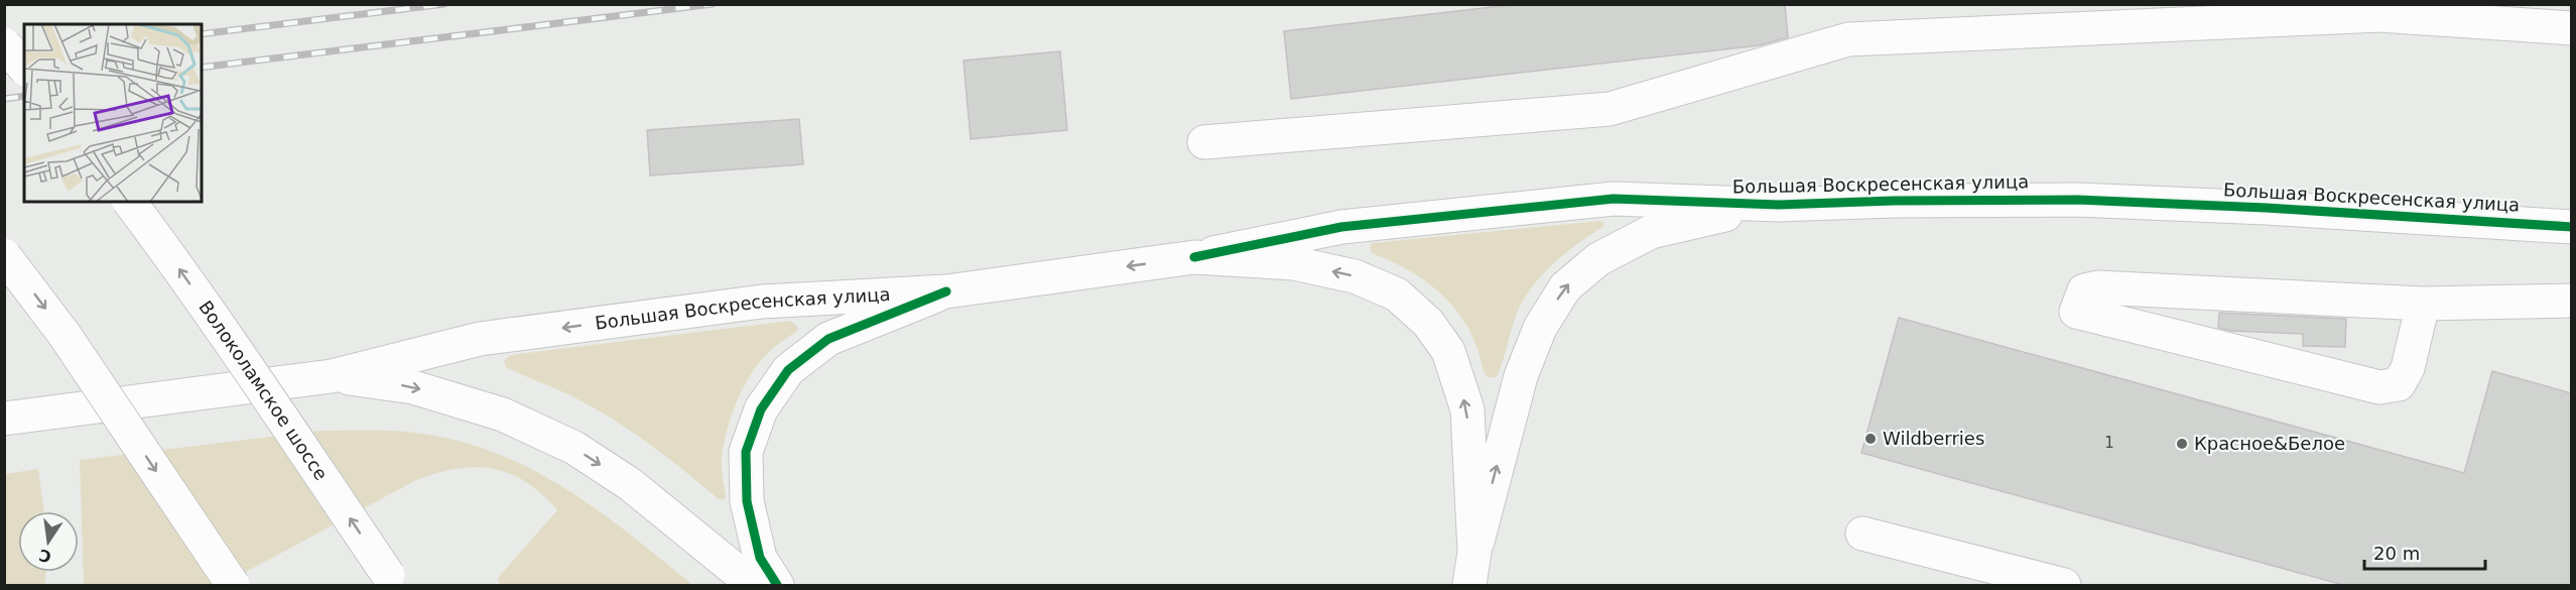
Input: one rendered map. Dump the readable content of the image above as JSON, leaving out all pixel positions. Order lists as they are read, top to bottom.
{
  "streets": {
    "main road": ["Большая Воскресенская улица", "Волоколамское шоссе"]
  },
  "places": ["Wildberries", "Красное&Белое"],
  "house_numbers": ["1"],
  "scale_bar": "20 m",
  "north": "bottom"
}
